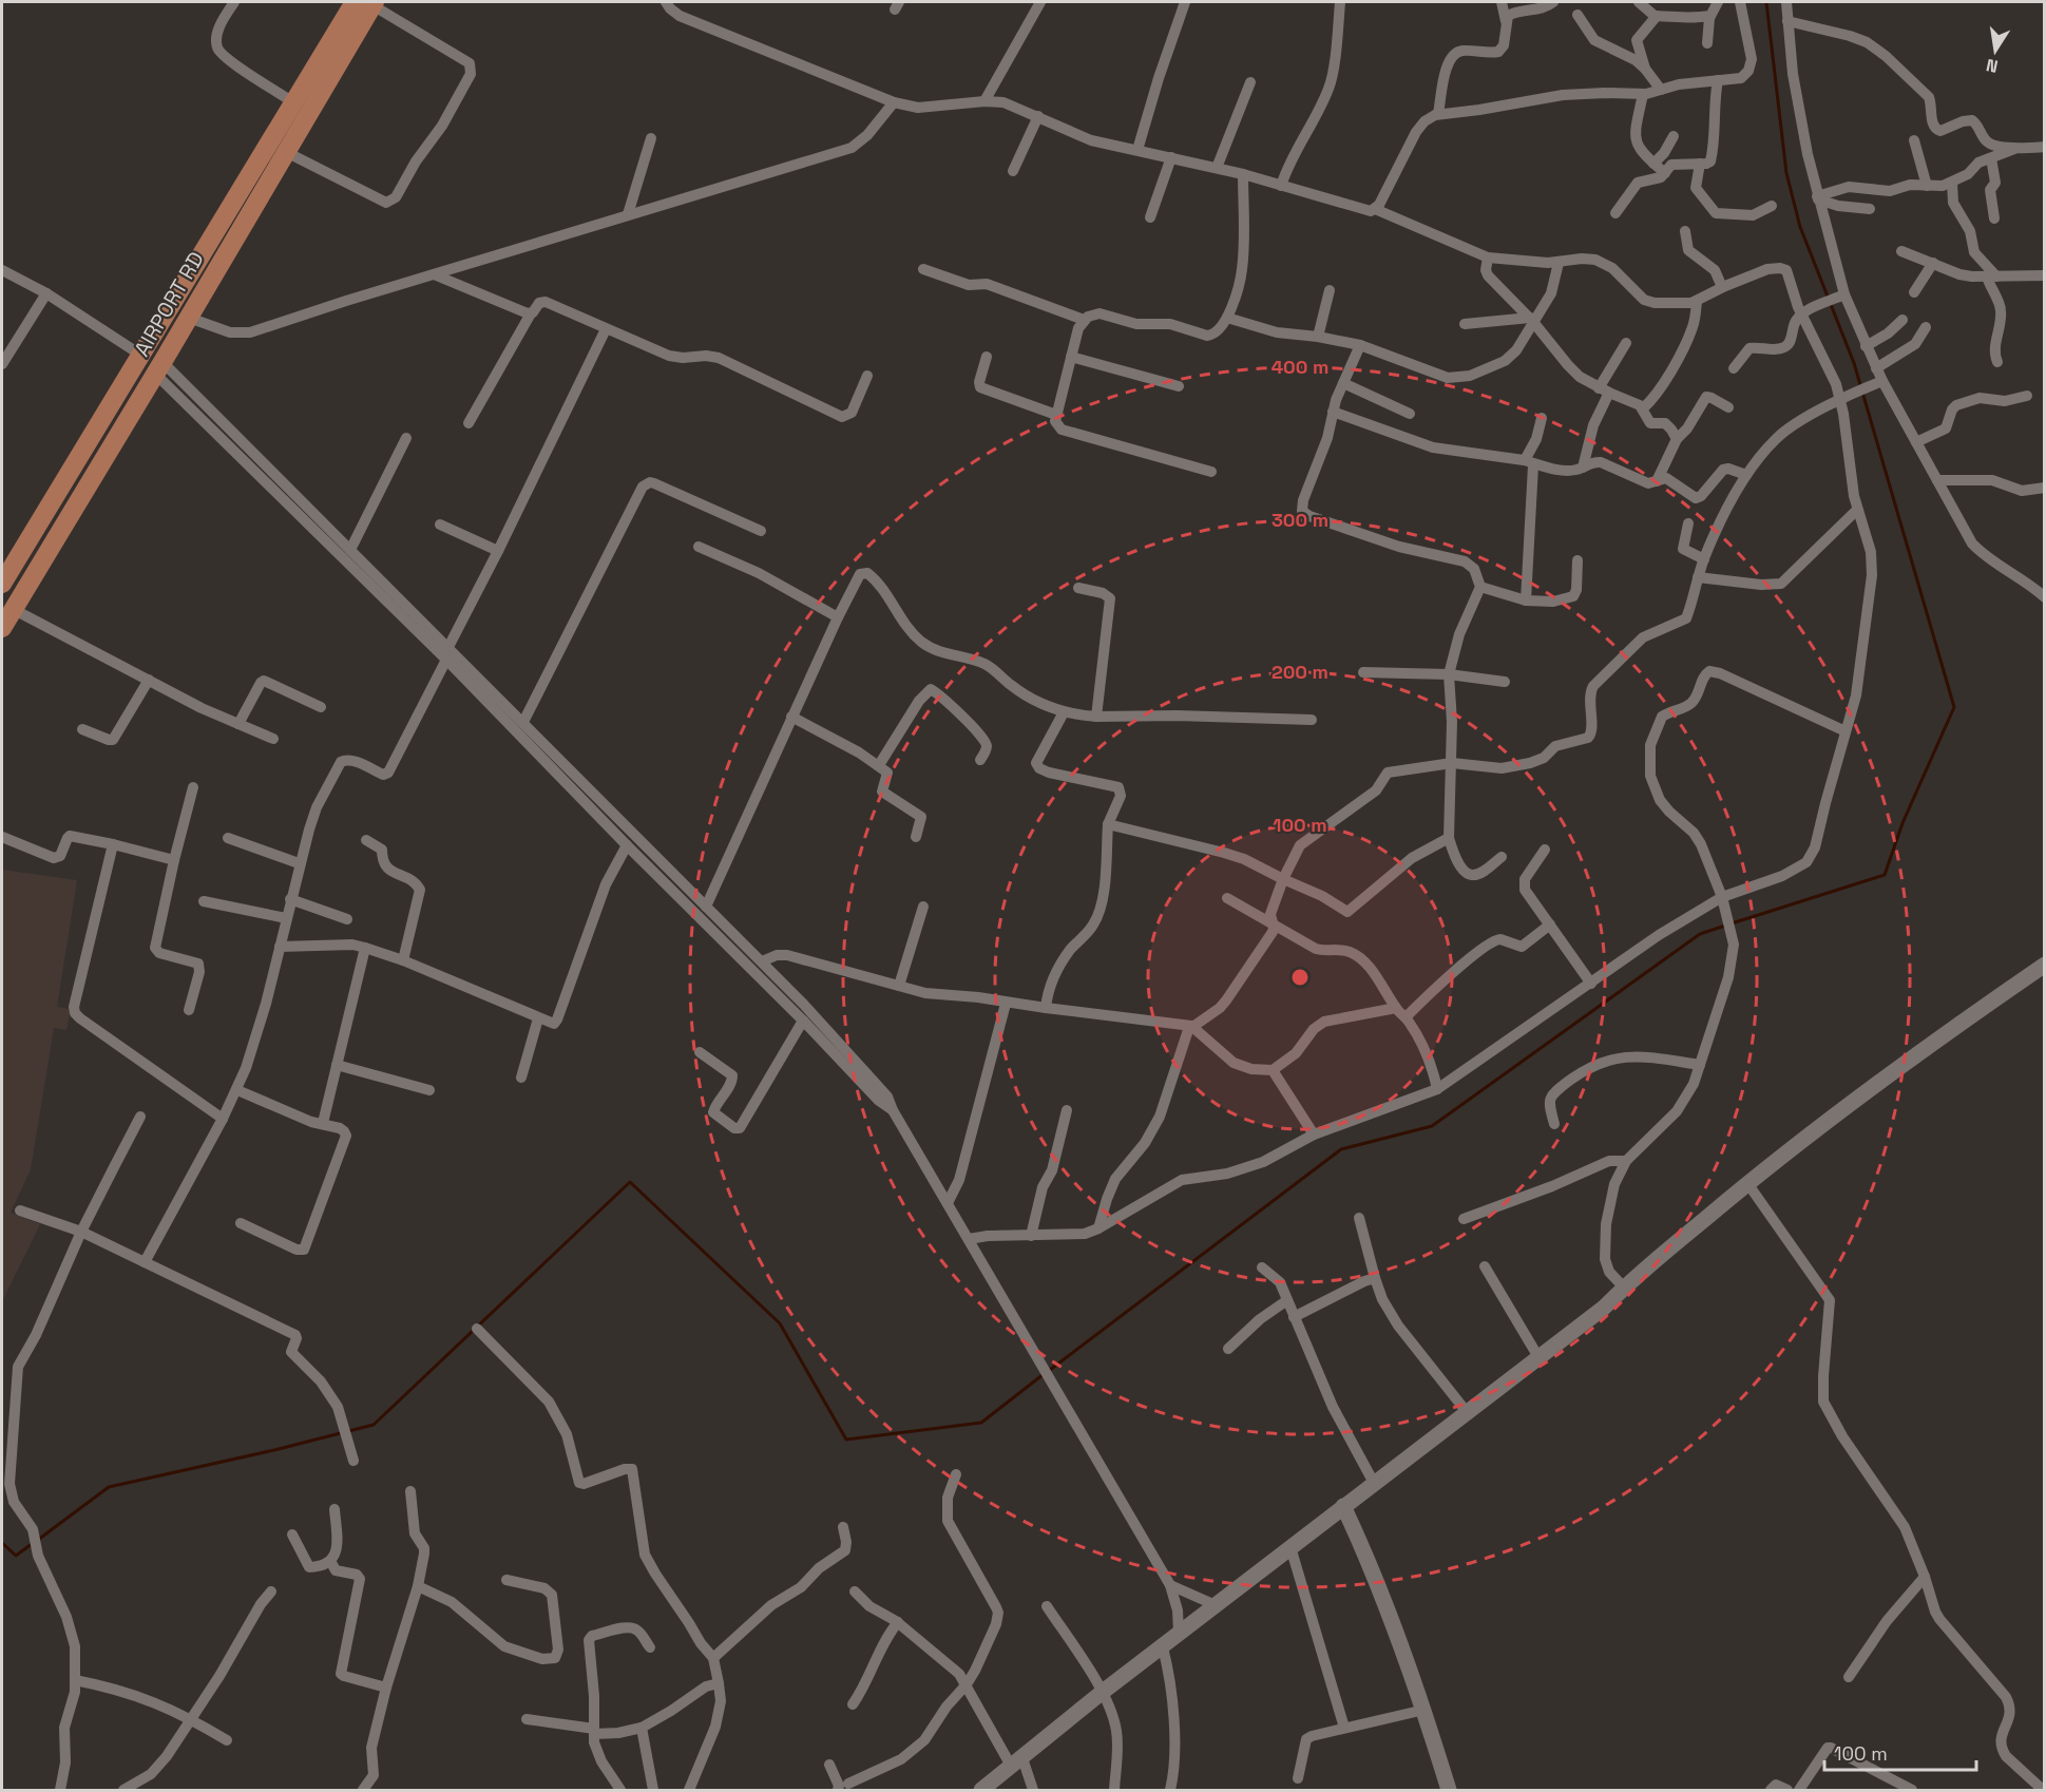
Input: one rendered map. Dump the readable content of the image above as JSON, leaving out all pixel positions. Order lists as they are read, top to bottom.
{
  "streets": {
    "main road": ["AIRPORT RD"]
  },
  "scale_bar": "100 m",
  "north": "bottom",
  "rings": [
    "400 m",
    "300 m",
    "200 m",
    "100 m"
  ]
}
